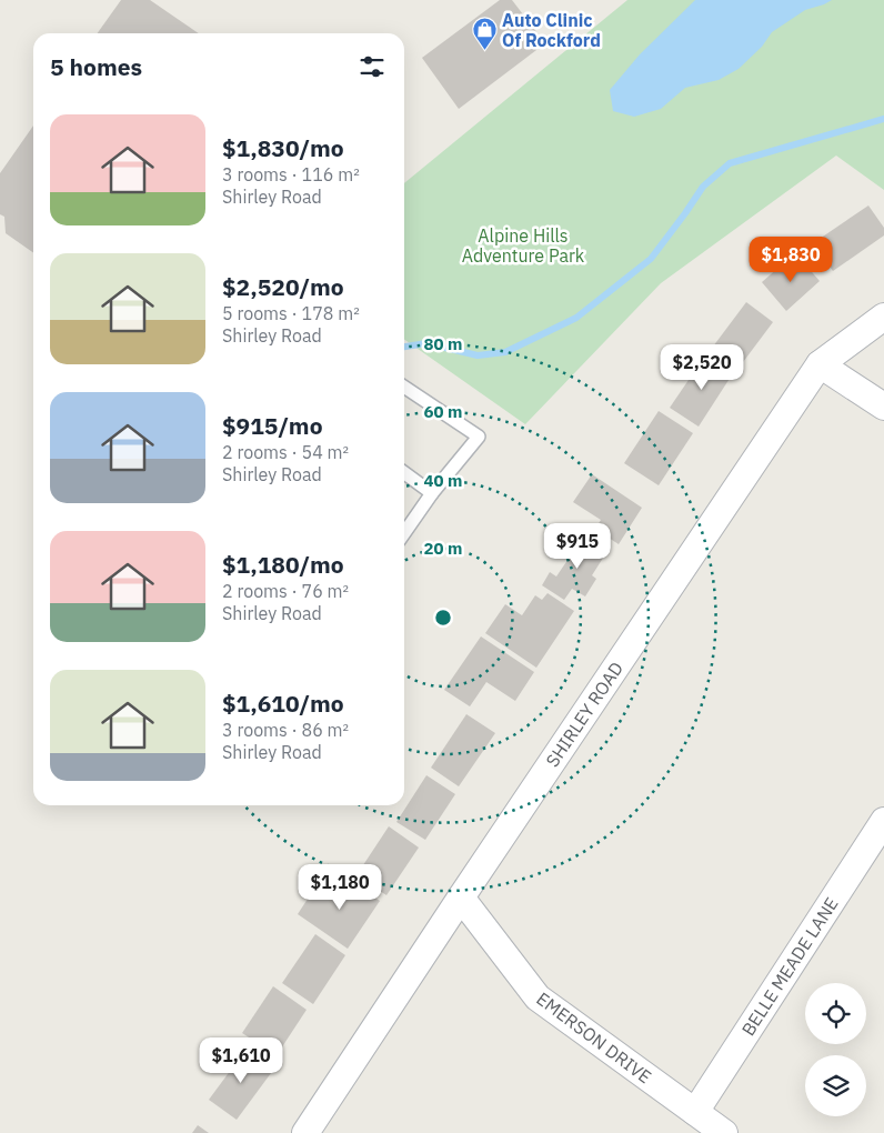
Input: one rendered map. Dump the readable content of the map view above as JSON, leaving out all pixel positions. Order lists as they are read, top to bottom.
{
  "streets": {
    "street": ["SHIRLEY ROAD", "BELLE MEADE LANE", "EMERSON DRIVE"]
  },
  "crossings": [
    ["SHIRLEY ROAD", "EMERSON DRIVE"],
    ["BELLE MEADE LANE", "EMERSON DRIVE"]
  ],
  "parks": ["Alpine Hills Adventure Park"],
  "places": {
    "shop": ["Auto Clinic Of Rockford"]
  },
  "page": {
    "heading": "5 homes",
    "list": [
      {
        "name": "$1,830/mo",
        "note": "3 rooms · 116 m² · Shirley Road"
      },
      {
        "name": "$2,520/mo",
        "note": "5 rooms · 178 m² · Shirley Road"
      },
      {
        "name": "$915/mo",
        "note": "2 rooms · 54 m² · Shirley Road"
      },
      {
        "name": "$1,180/mo",
        "note": "2 rooms · 76 m² · Shirley Road"
      },
      {
        "name": "$1,610/mo",
        "note": "3 rooms · 86 m² · Shirley Road"
      }
    ],
    "price": [
      "$1,830",
      "$2,520",
      "$915",
      "$1,180",
      "$1,610"
    ]
  },
  "rings": [
    "80 m",
    "60 m",
    "40 m",
    "20 m"
  ]
}
